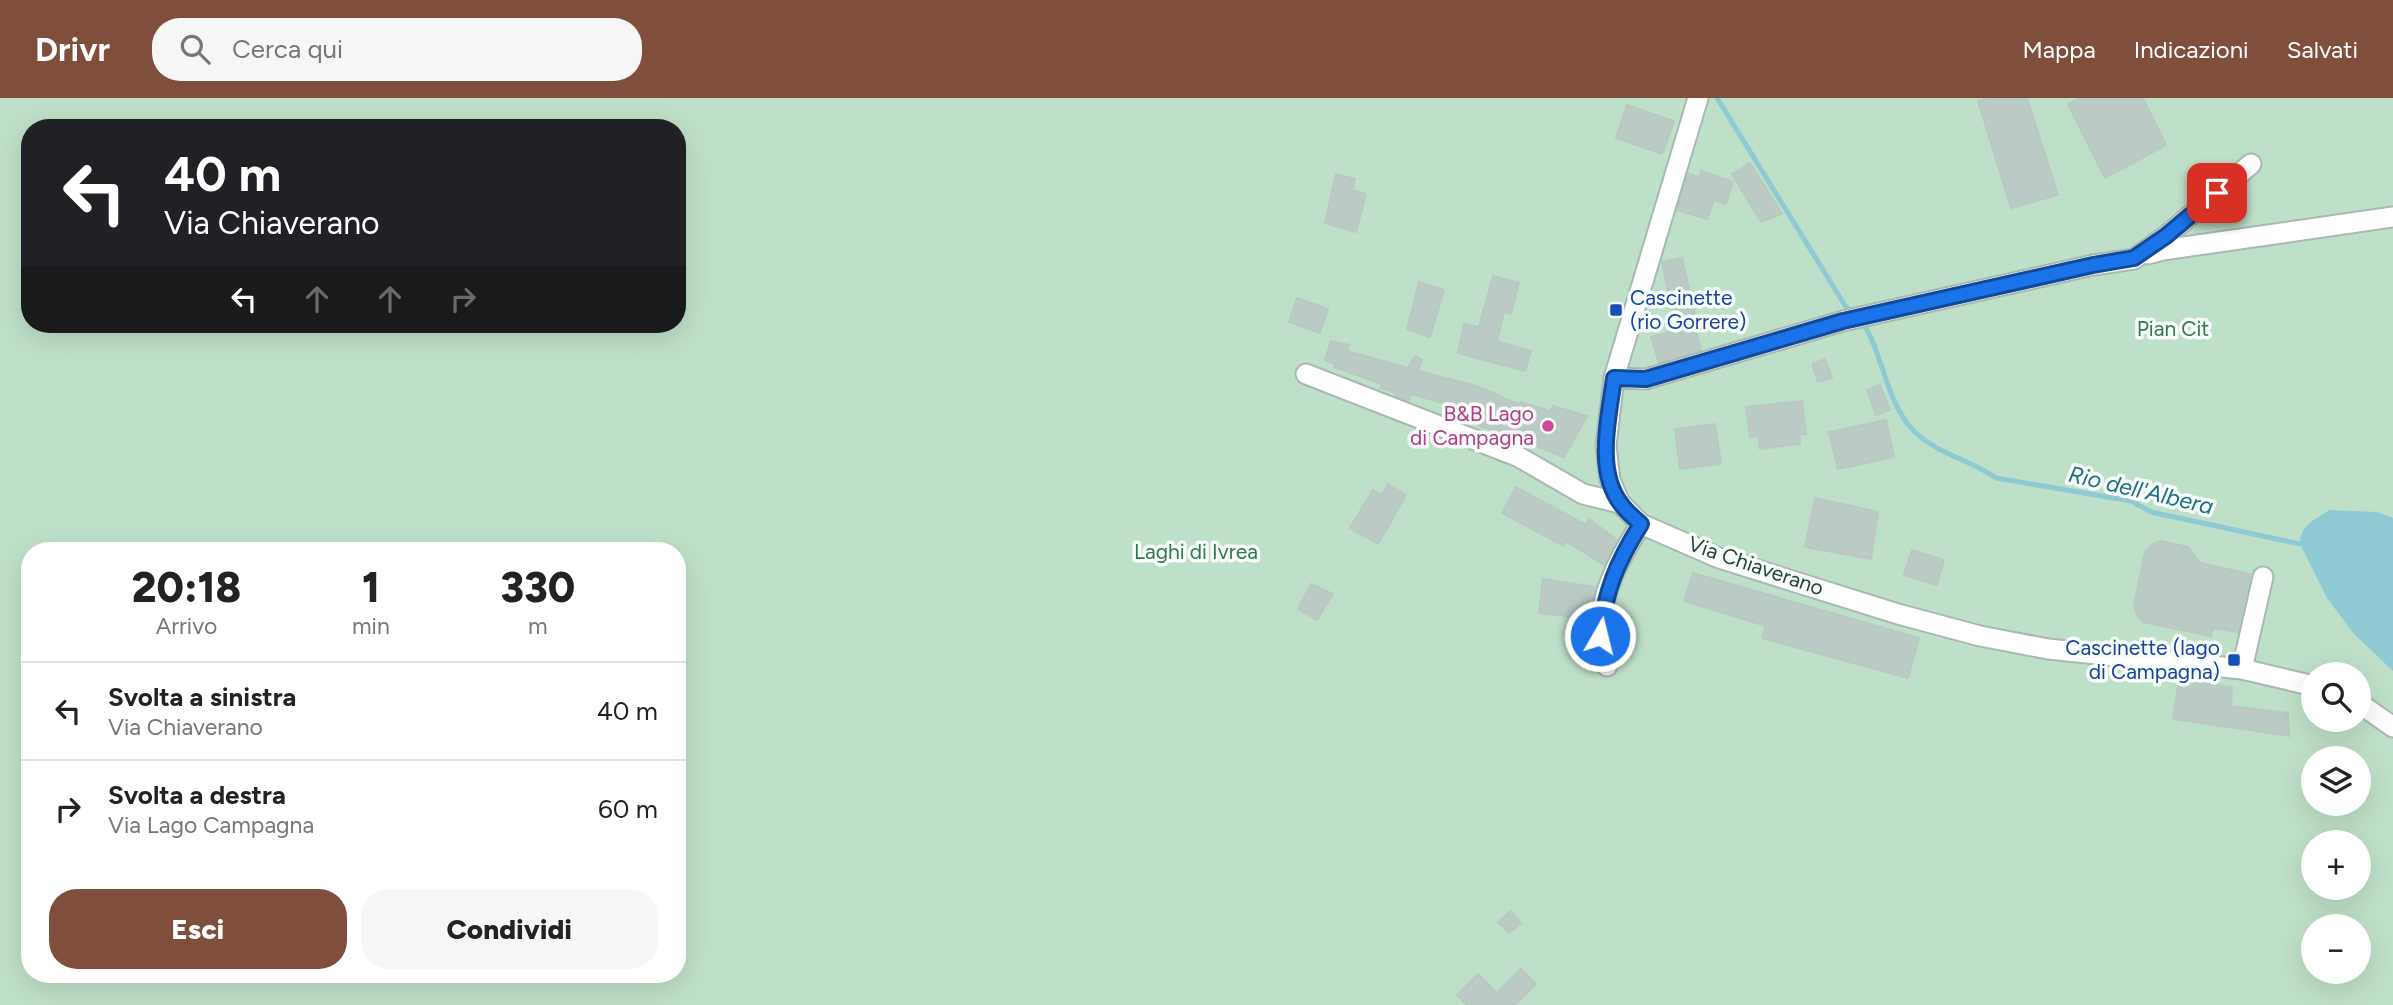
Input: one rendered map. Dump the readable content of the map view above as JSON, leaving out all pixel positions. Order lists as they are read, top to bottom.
{
  "streets": {
    "street": ["Via Chiaverano"]
  },
  "water": ["Rio dell'Albera"],
  "parks": ["Pian Cit", "Laghi di Ivrea"],
  "places": {
    "transit": ["Cascinette (rio Gorrere)", "Cascinette (lago di Campagna)"],
    "other": ["B&B Lago di Campagna"]
  },
  "page": {
    "header": "Drivr",
    "search": "Cerca qui",
    "nav": ["Mappa", "Indicazioni", "Salvati"],
    "turn": ["40 m", "Via Chiaverano"],
    "eta": [
      "20:18",
      "Arrivo",
      "1",
      "min",
      "330",
      "m"
    ],
    "list": [
      {
        "name": "Svolta a sinistra",
        "note": "Via Chiaverano",
        "value": "40 m"
      },
      {
        "name": "Svolta a destra",
        "note": "Via Lago Campagna",
        "value": "60 m"
      }
    ],
    "map_buttons": ["+", "−"],
    "buttons": ["Esci", "Condividi"]
  }
}
